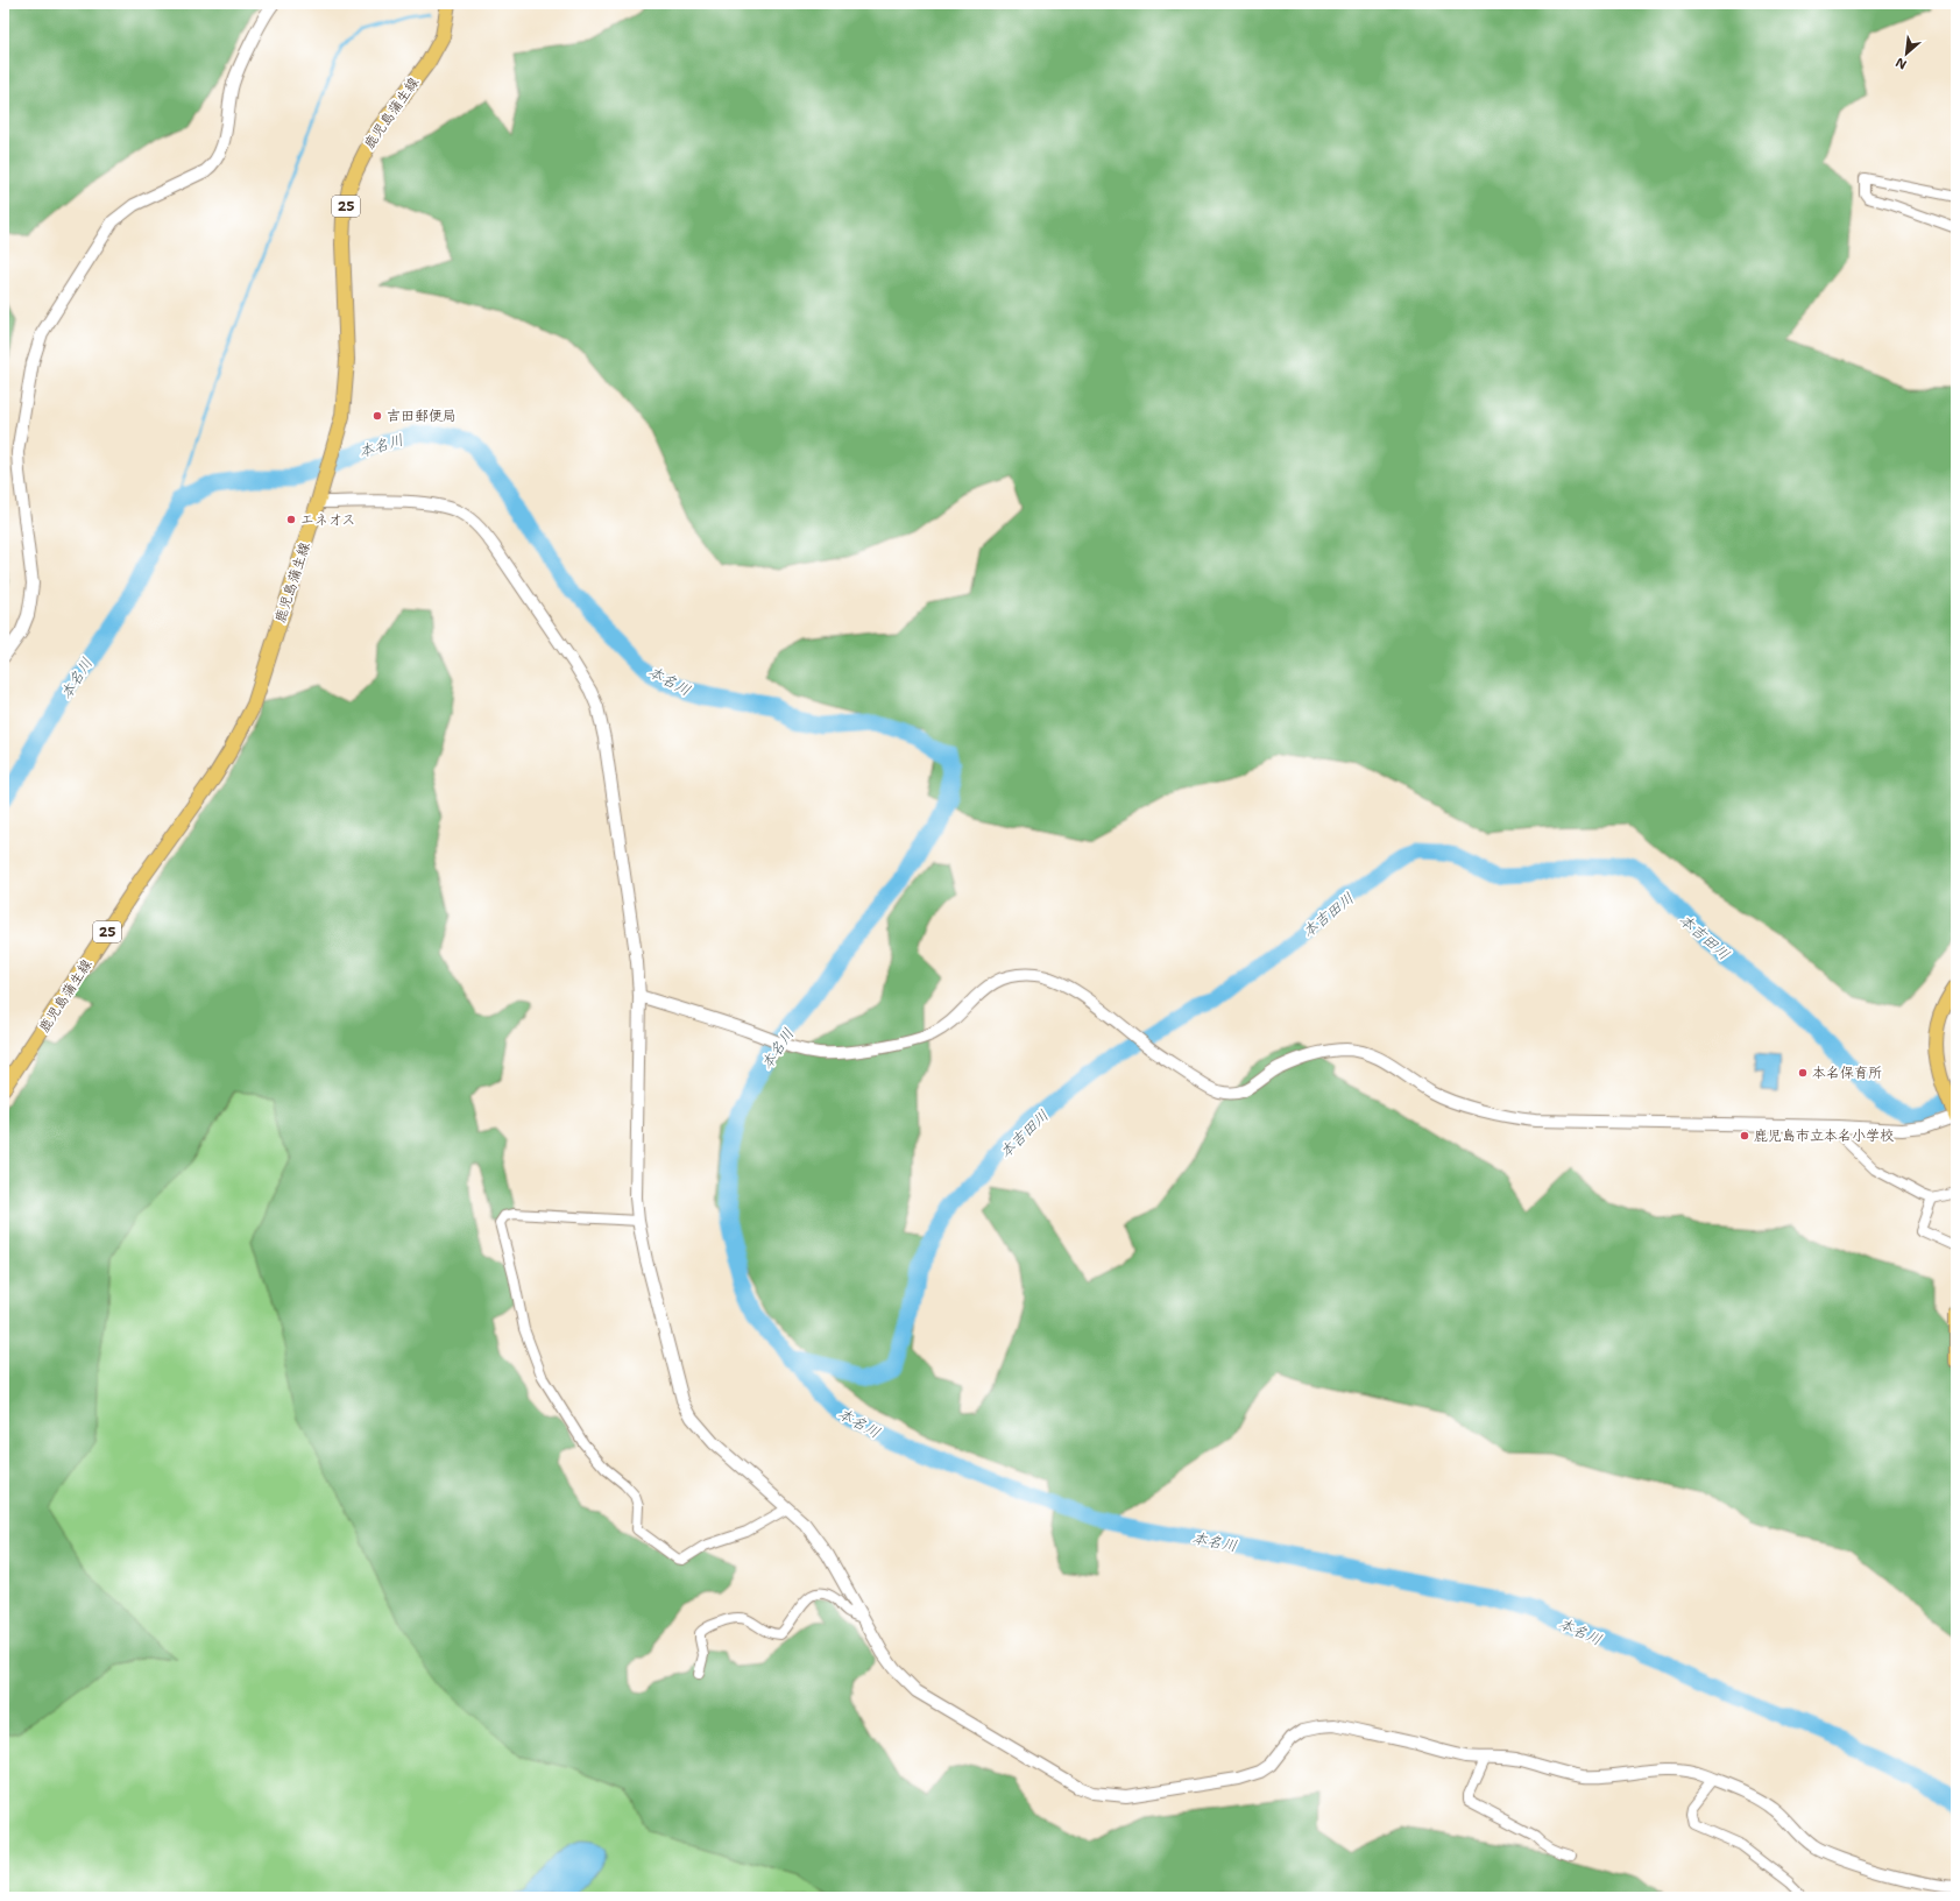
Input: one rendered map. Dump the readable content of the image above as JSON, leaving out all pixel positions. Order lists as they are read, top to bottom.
{
  "streets": {
    "main road": ["鹿児島蒲生線", "25"]
  },
  "water": ["本名川", "本吉田川"],
  "places": [
    "吉田郵便局",
    "エネオス",
    "本名保育所",
    "鹿児島市立本名小学校"
  ],
  "north": "bottom left"
}
